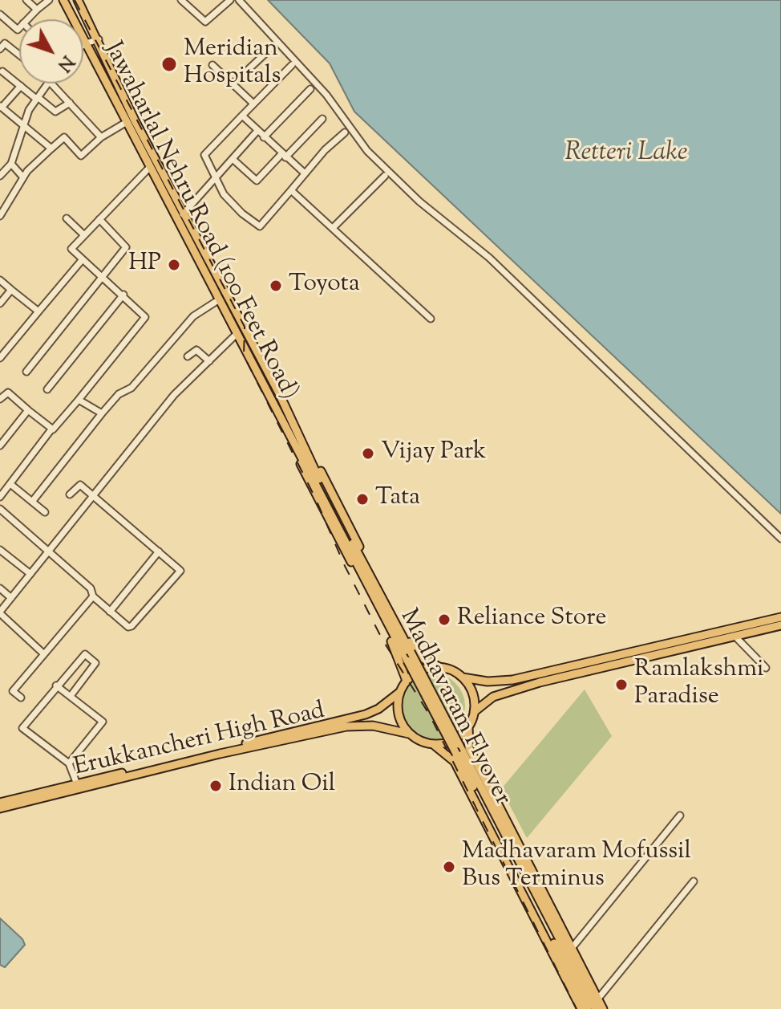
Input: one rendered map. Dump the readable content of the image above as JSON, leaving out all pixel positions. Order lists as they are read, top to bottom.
{
  "streets": {
    "main road": ["Jawaharlal Nehru Road (100 Feet Road)", "Madhavaram Flyover", "Erukkancheri High Road"]
  },
  "crossings": [
    ["Jawaharlal Nehru Road (100 Feet Road)", "Madhavaram Flyover"]
  ],
  "water": ["Retteri Lake"],
  "places": [
    "Meridian Hospitals",
    "HP",
    "Toyota",
    "Vijay Park",
    "Tata",
    "Reliance Store",
    "Ramlakshmi Paradise",
    "Indian Oil",
    "Madhavaram Mofussil Bus Terminus"
  ],
  "north": "bottom right"
}
